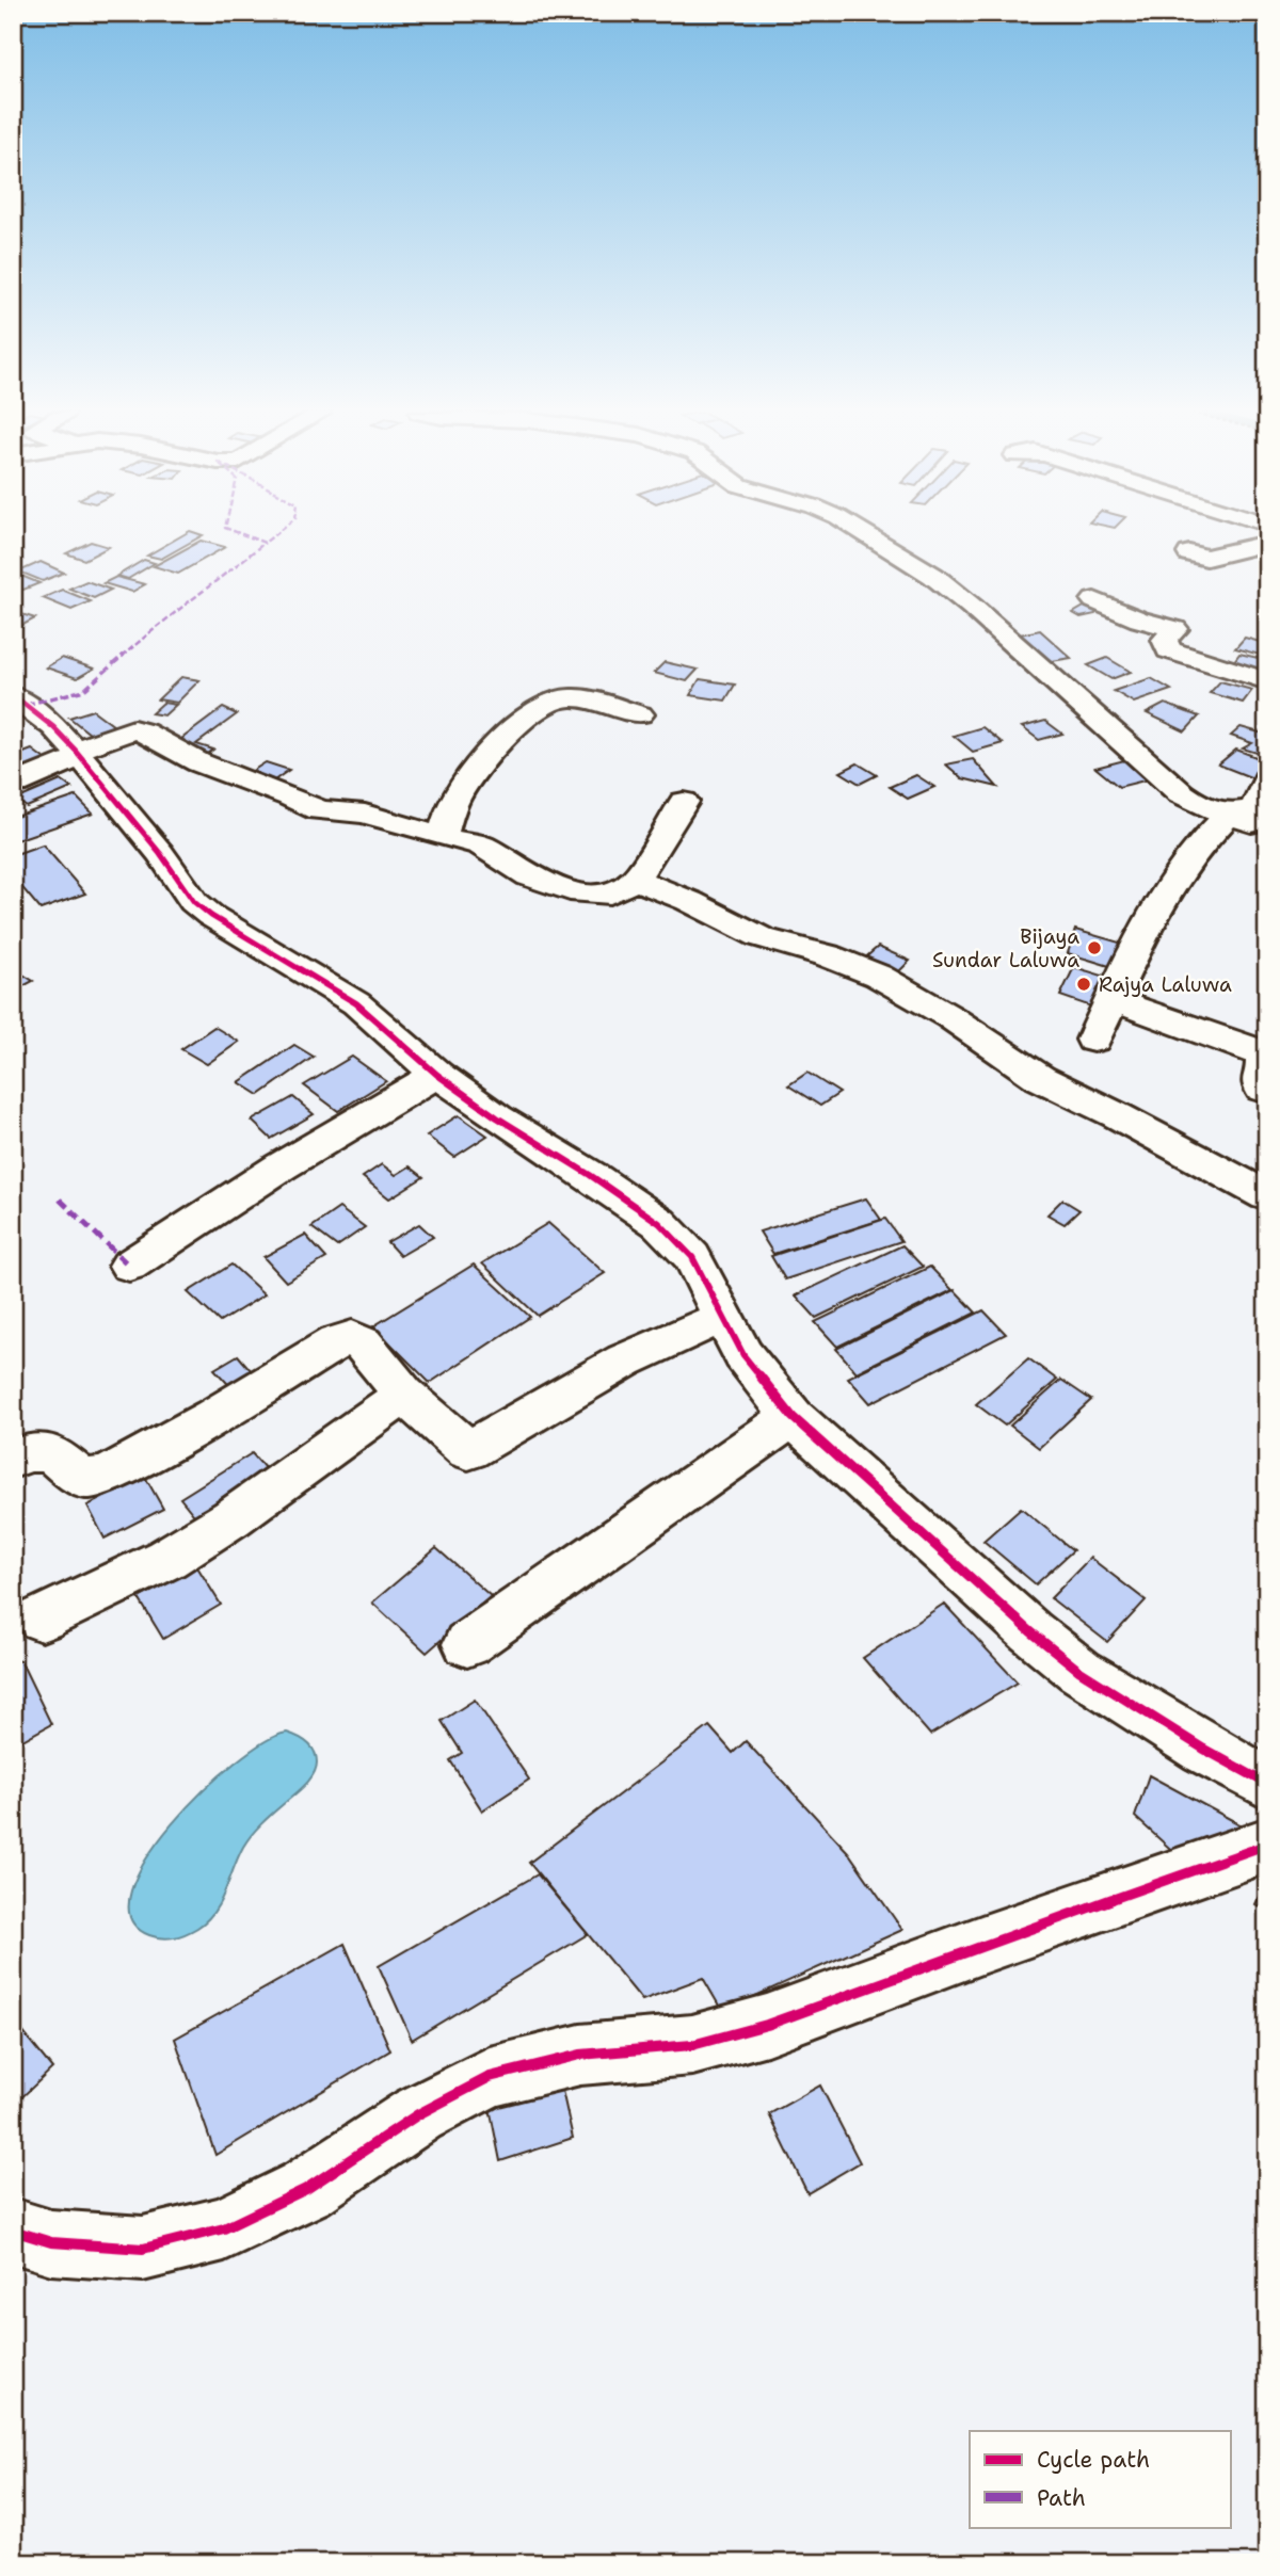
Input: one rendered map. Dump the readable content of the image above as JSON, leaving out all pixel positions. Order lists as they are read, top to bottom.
{
  "places": ["Bijaya Sundar Laluwa", "Rajya Laluwa"],
  "legend": ["Cycle path", "Path"]
}
